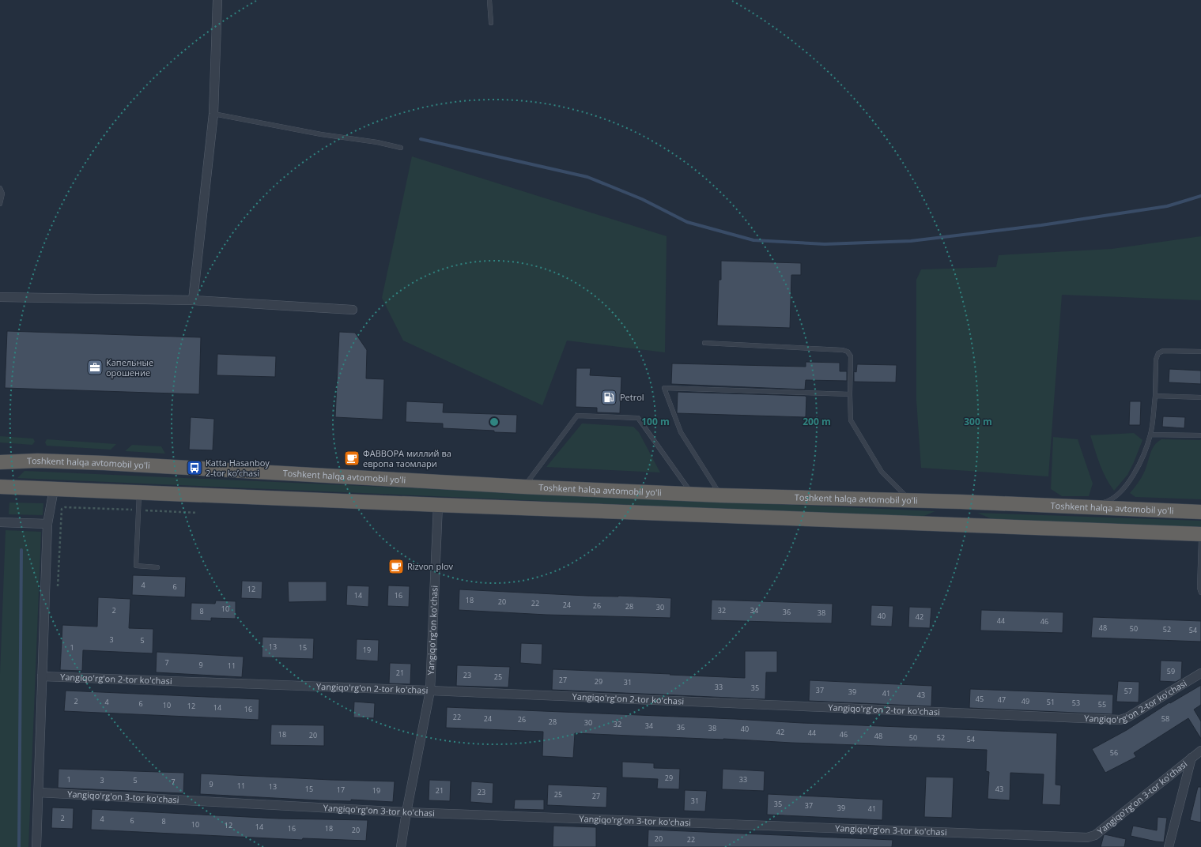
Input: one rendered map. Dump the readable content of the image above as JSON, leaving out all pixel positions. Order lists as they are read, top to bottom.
{
  "streets": {
    "highway": ["Toshkent halqa avtomobil yo'li"],
    "street": ["Yangiqo'rg'on ko'chasi", "Yangiqo'rg'on 2-tor ko'chasi", "Yangiqo'rg'on 3-tor ko'chasi"]
  },
  "crossings": [
    ["Yangiqo'rg'on ko'chasi", "Yangiqo'rg'on 2-tor ko'chasi"],
    ["Yangiqo'rg'on ko'chasi", "Yangiqo'rg'on 3-tor ko'chasi"]
  ],
  "places": {
    "office": ["Капельные орошение"],
    "fuel station": ["Petrol"],
    "cafe": ["ФАВВОРА миллий ва европа таомлари", "Rizvon plov"],
    "bus stop": ["Katta Hasanboy 2-tor ko’chasi"]
  },
  "house_numbers": [
    "4",
    "6",
    "12",
    "14",
    "16",
    "18",
    "20",
    "22",
    "24",
    "26",
    "28",
    "30",
    "10",
    "2",
    "32",
    "34",
    "8",
    "36",
    "38",
    "40",
    "42",
    "44",
    "46",
    "48",
    "50",
    "52",
    "54",
    "3",
    "5",
    "13",
    "1",
    "15",
    "19",
    "7",
    "9",
    "11",
    "59",
    "21",
    "23",
    "25",
    "27",
    "29",
    "31",
    "33",
    "35",
    "37",
    "57",
    "39",
    "41",
    "43",
    "45",
    "47",
    "2",
    "49",
    "4",
    "51",
    "53",
    "6",
    "55",
    "10",
    "12",
    "14",
    "16",
    "22",
    "24",
    "58",
    "26",
    "28",
    "30",
    "32",
    "34",
    "36",
    "38",
    "40",
    "42",
    "44",
    "18",
    "46",
    "20",
    "48",
    "50",
    "52",
    "54",
    "56",
    "29",
    "1",
    "33",
    "3",
    "5",
    "7",
    "9",
    "11",
    "13",
    "15",
    "43",
    "17",
    "19",
    "21",
    "23",
    "25",
    "27",
    "31",
    "35",
    "37",
    "39",
    "41",
    "2",
    "4",
    "6",
    "8",
    "10",
    "12",
    "14",
    "16",
    "18",
    "20",
    "20",
    "22"
  ],
  "rings": ["100 m", "200 m", "300 m"]
}
